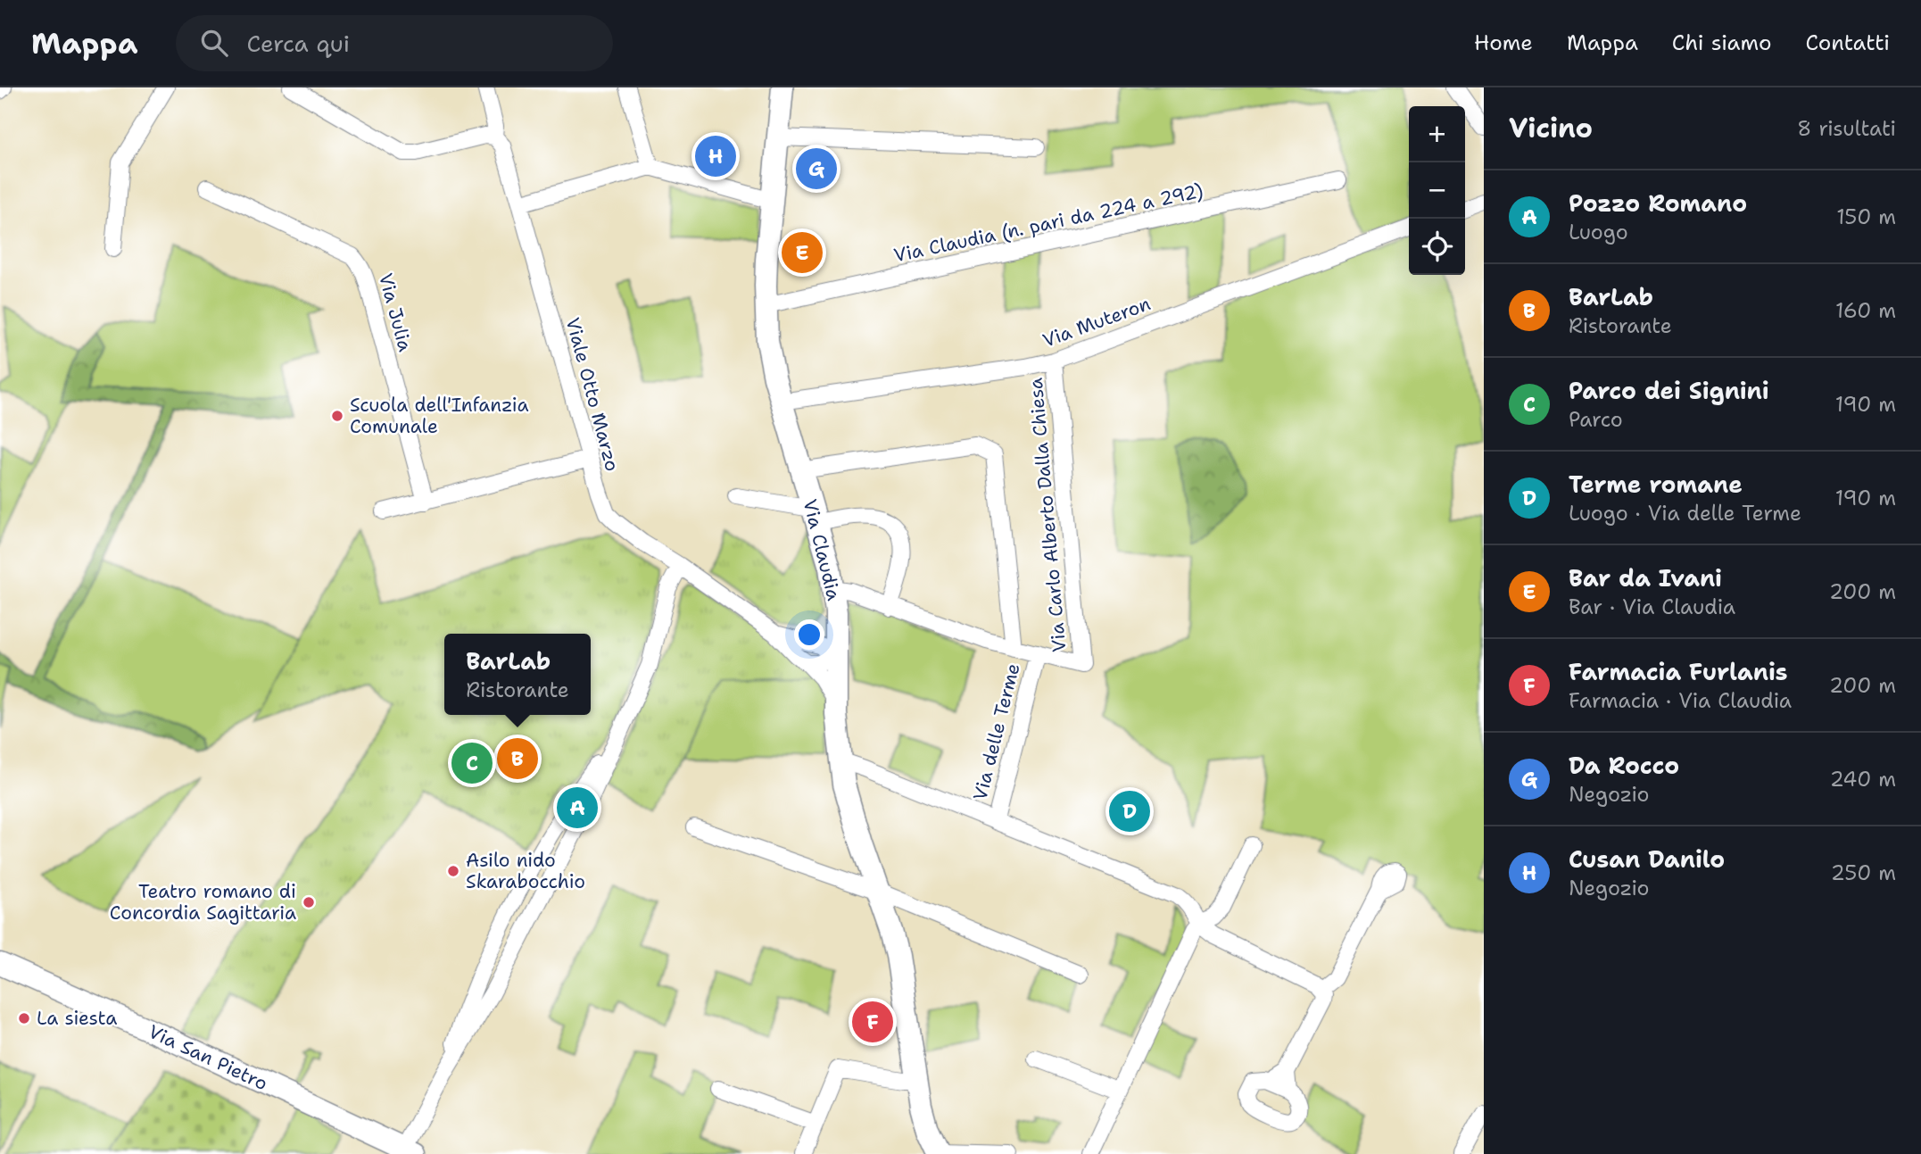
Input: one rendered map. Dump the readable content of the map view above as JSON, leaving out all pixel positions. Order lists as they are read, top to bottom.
{
  "streets": {
    "street": [
      "Via Claudia (n. pari da 224 a 292)",
      "Via Julia",
      "Via Muteron",
      "Viale Otto Marzo",
      "Via Carlo Alberto Dalla Chiesa",
      "Via Claudia",
      "Via delle Terme",
      "Via San Pietro"
    ]
  },
  "crossings": [
    ["Via Claudia (n. pari da 224 a 292)", "Via Claudia"],
    ["Via Muteron", "Via Carlo Alberto Dalla Chiesa"],
    ["Via Muteron", "Via Claudia"],
    ["Viale Otto Marzo", "Via Claudia"],
    ["Via Carlo Alberto Dalla Chiesa", "Via delle Terme"],
    ["Via Claudia", "Via delle Terme"]
  ],
  "places": [
    "Scuola dell'Infanzia Comunale",
    "Asilo nido Skarabocchio",
    "Teatro romano di Concordia Sagittaria",
    "La siesta"
  ],
  "page": {
    "header": "Mappa",
    "search": "Cerca qui",
    "nav": [
      "Home",
      "Mappa",
      "Chi siamo",
      "Contatti"
    ],
    "heading": ["Vicino", "8 risultati"],
    "map_buttons": ["+", "−"],
    "pins": [
      "H",
      "G",
      "E",
      "B",
      "C",
      "A",
      "D",
      "F"
    ],
    "list": [
      {
        "mark": "A",
        "name": "Pozzo Romano",
        "note": "Luogo",
        "value": "150 m"
      },
      {
        "mark": "B",
        "name": "BarLab",
        "note": "Ristorante",
        "value": "160 m"
      },
      {
        "mark": "C",
        "name": "Parco dei Signini",
        "note": "Parco",
        "value": "190 m"
      },
      {
        "mark": "D",
        "name": "Terme romane",
        "note": "Luogo · Via delle Terme",
        "value": "190 m"
      },
      {
        "mark": "E",
        "name": "Bar da Ivani",
        "note": "Bar · Via Claudia",
        "value": "200 m"
      },
      {
        "mark": "F",
        "name": "Farmacia Furlanis",
        "note": "Farmacia · Via Claudia",
        "value": "200 m"
      },
      {
        "mark": "G",
        "name": "Da Rocco",
        "note": "Negozio",
        "value": "240 m"
      },
      {
        "mark": "H",
        "name": "Cusan Danilo",
        "note": "Negozio",
        "value": "250 m"
      }
    ],
    "popup": ["BarLab", "Ristorante"]
  }
}
